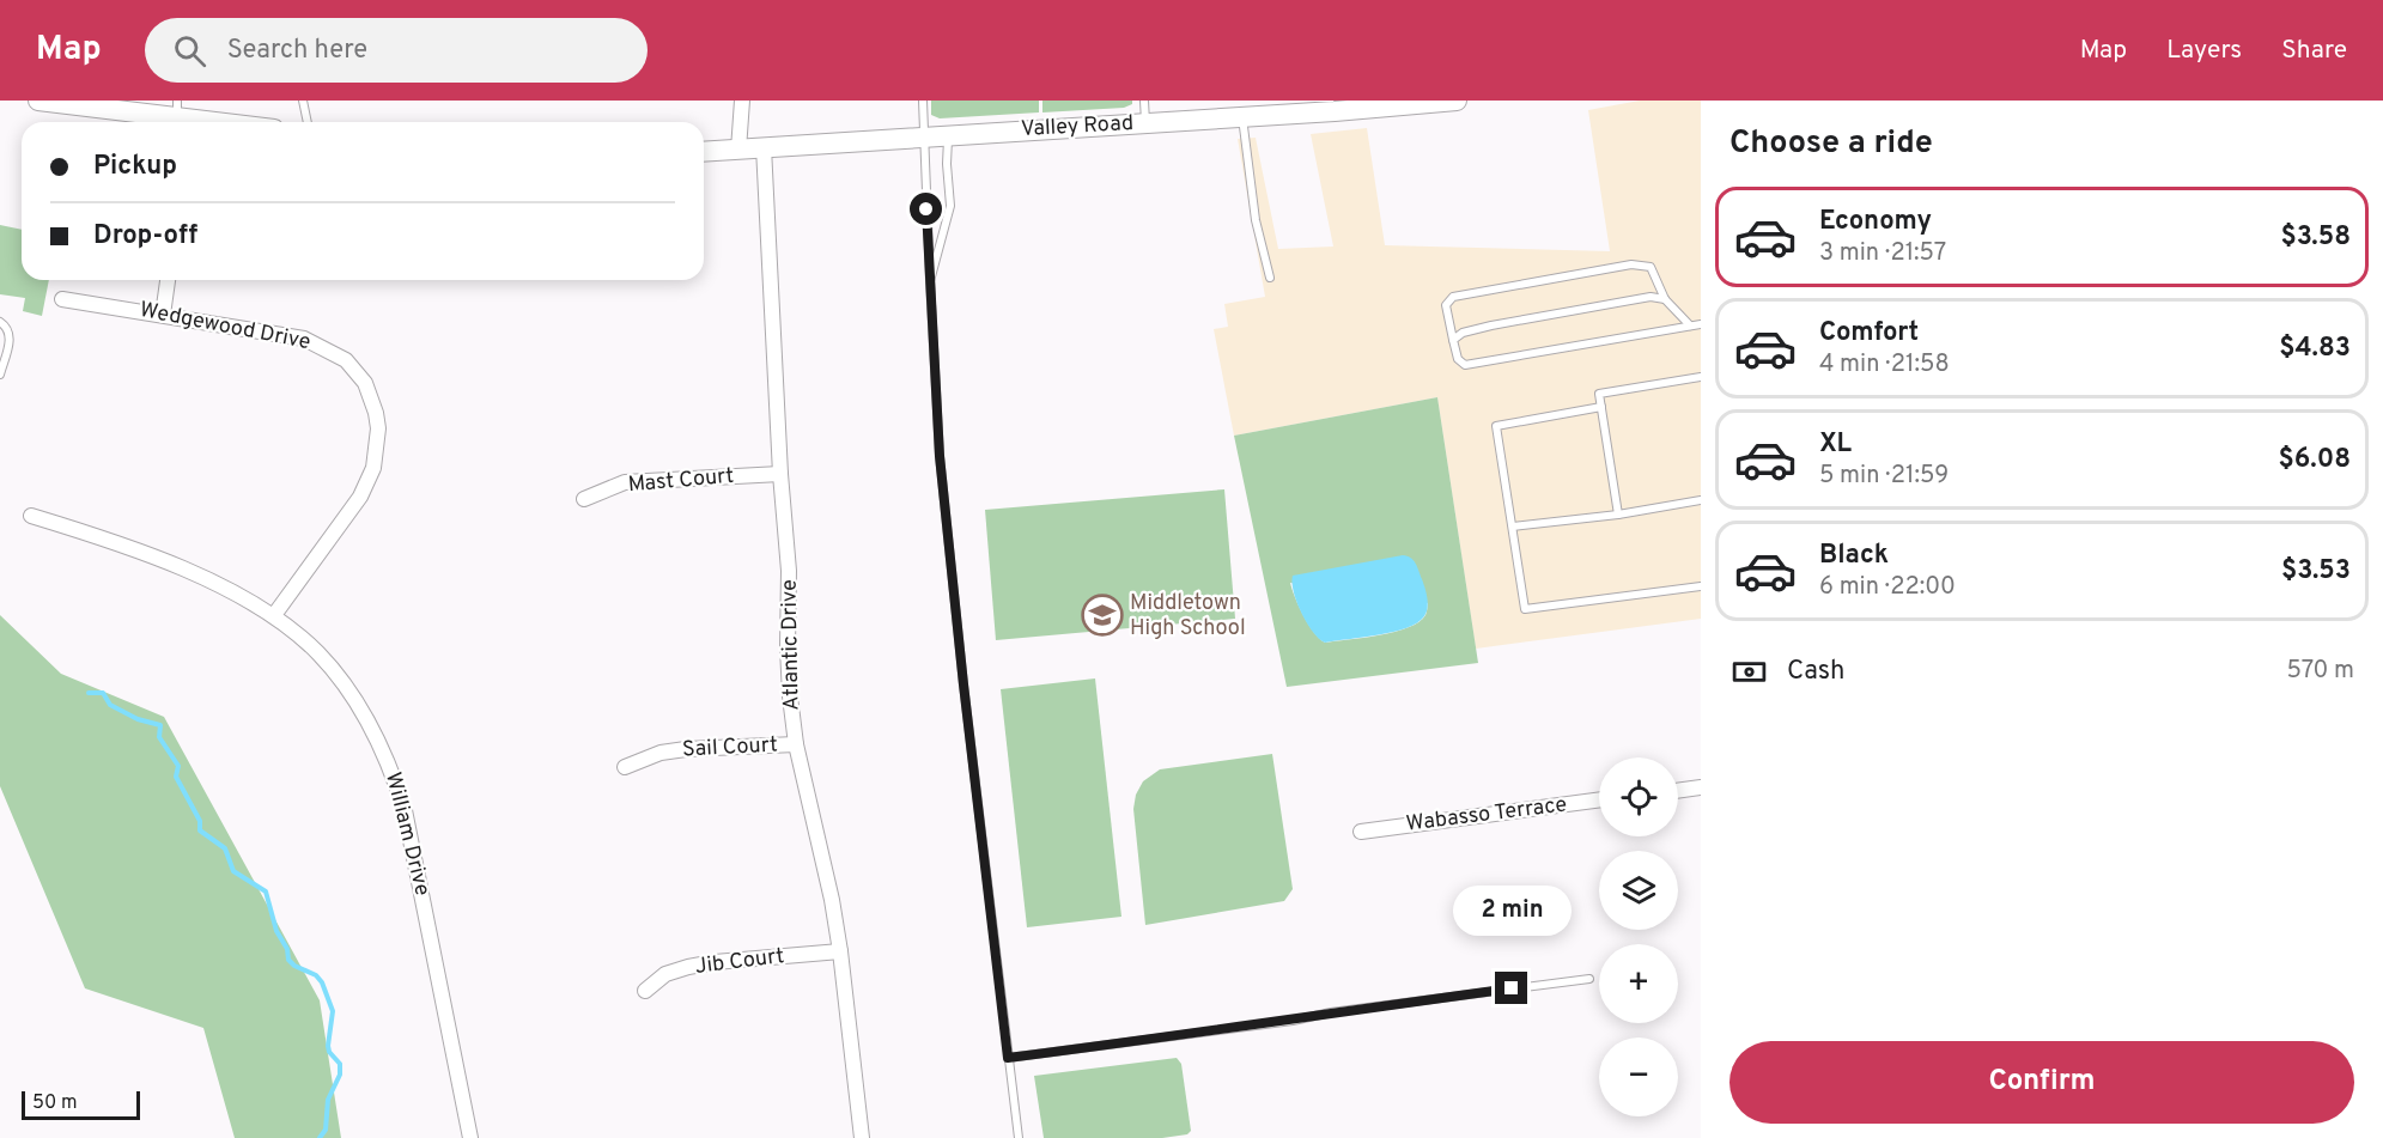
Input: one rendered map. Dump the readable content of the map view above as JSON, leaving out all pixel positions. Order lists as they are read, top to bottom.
{
  "streets": {
    "main road": ["Valley Road"],
    "street": [
      "Wedgewood Drive",
      "Mast Court",
      "Atlantic Drive",
      "Sail Court",
      "Wabasso Terrace",
      "William Drive",
      "Jib Court"
    ]
  },
  "crossings": [
    ["Valley Road", "Atlantic Drive"],
    ["Wedgewood Drive", "William Drive"],
    ["Mast Court", "Atlantic Drive"],
    ["Atlantic Drive", "Sail Court"],
    ["Atlantic Drive", "Jib Court"]
  ],
  "places": {
    "school or university": ["Middletown High School"]
  },
  "scale_bar": "50 m",
  "page": {
    "header": "Map",
    "search": "Search here",
    "nav": ["Map", "Layers", "Share"],
    "heading": "Choose a ride",
    "banner": ["Pickup", "Drop-off"],
    "list": [
      {
        "name": "Economy",
        "note": "3 min · 21:57",
        "value": "$3.58"
      },
      {
        "name": "Comfort",
        "note": "4 min · 21:58",
        "value": "$4.83"
      },
      {
        "name": "XL",
        "note": "5 min · 21:59",
        "value": "$6.08"
      },
      {
        "name": "Black",
        "note": "6 min · 22:00",
        "value": "$3.53"
      }
    ],
    "pay": ["Cash", "570 m"],
    "map_buttons": ["+", "−"],
    "bubble": "2 min",
    "buttons": "Confirm",
    "scale": "50 m"
  }
}
